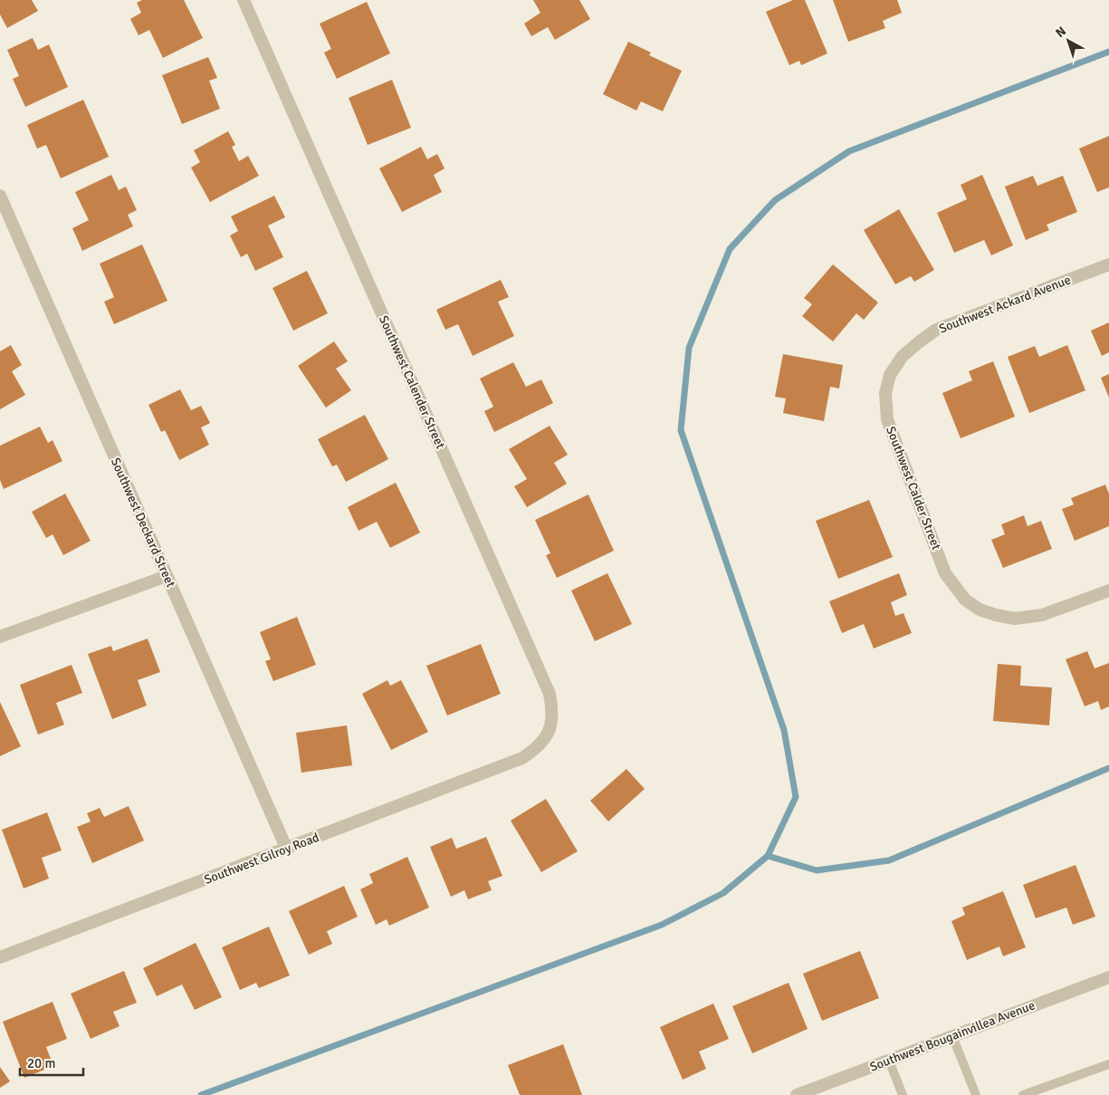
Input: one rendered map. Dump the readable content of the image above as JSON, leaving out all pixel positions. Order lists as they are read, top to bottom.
{
  "streets": {
    "street": [
      "Southwest Ackard Avenue",
      "Southwest Calender Street",
      "Southwest Calder Street",
      "Southwest Deckard Street",
      "Southwest Gilroy Road",
      "Southwest Bougainvillea Avenue"
    ]
  },
  "crossings": [
    ["Southwest Ackard Avenue", "Southwest Calder Street"],
    ["Southwest Calender Street", "Southwest Gilroy Road"],
    ["Southwest Deckard Street", "Southwest Gilroy Road"]
  ],
  "scale_bar": "20 m",
  "north": "top left"
}
